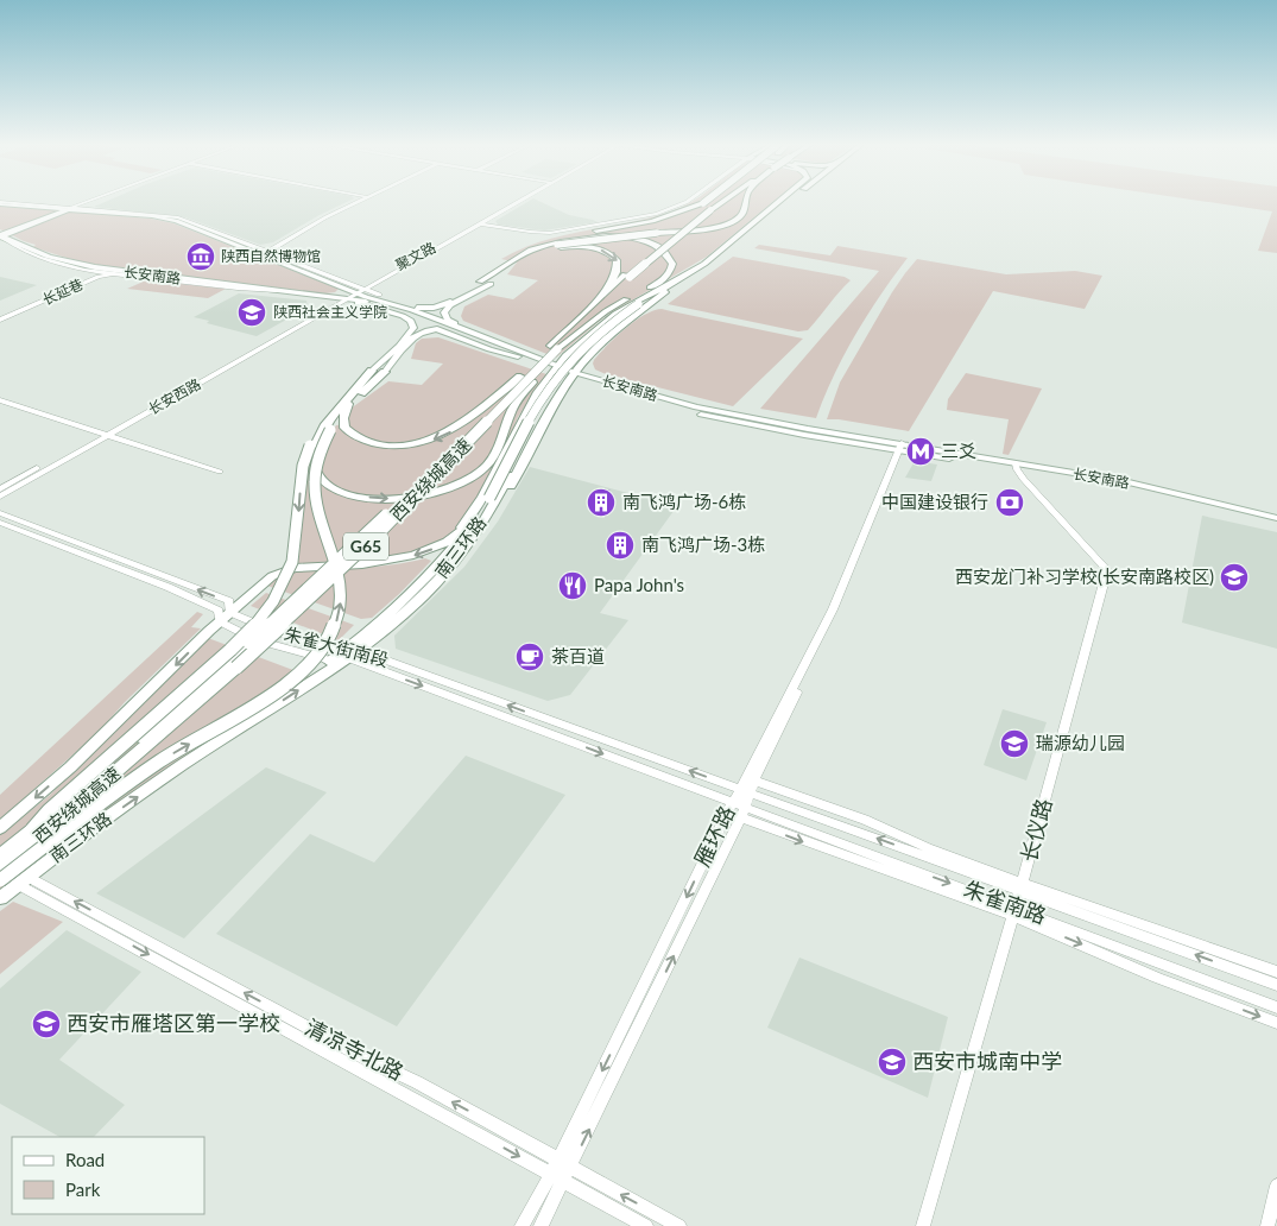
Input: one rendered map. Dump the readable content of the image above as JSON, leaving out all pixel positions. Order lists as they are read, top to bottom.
{
  "streets": {
    "highway": ["西安绕城高速", "G65", "南三环路"],
    "main road": [
      "聚文路",
      "长安南路",
      "长延巷",
      "长安西路",
      "朱雀大街南段",
      "长仪路",
      "雁环路",
      "朱雀南路",
      "清凉寺北路"
    ]
  },
  "crossings": [
    ["聚文路", "长安南路"],
    ["聚文路", "长安西路"],
    ["长安南路", "长安西路"],
    ["长安南路", "长仪路"],
    ["长安南路", "雁环路"],
    ["南三环路", "朱雀大街南段"],
    ["南三环路", "清凉寺北路"],
    ["朱雀大街南段", "雁环路"],
    ["朱雀大街南段", "朱雀南路"],
    ["长仪路", "朱雀南路"],
    ["雁环路", "朱雀南路"],
    ["雁环路", "清凉寺北路"]
  ],
  "places": {
    "museum": ["陕西自然博物馆"],
    "school or university": [
      "陕西社会主义学院",
      "西安龙门补习学校(长安南路校区)",
      "瑞源幼儿园",
      "西安市雁塔区第一学校",
      "西安市城南中学"
    ],
    "metro station": ["三爻"],
    "building": ["南飞鸿广场-6栋", "南飞鸿广场-3栋"],
    "bank": ["中国建设银行"],
    "restaurant": ["Papa John's"],
    "cafe": ["茶百道"]
  },
  "legend": ["Road", "Park"]
}
